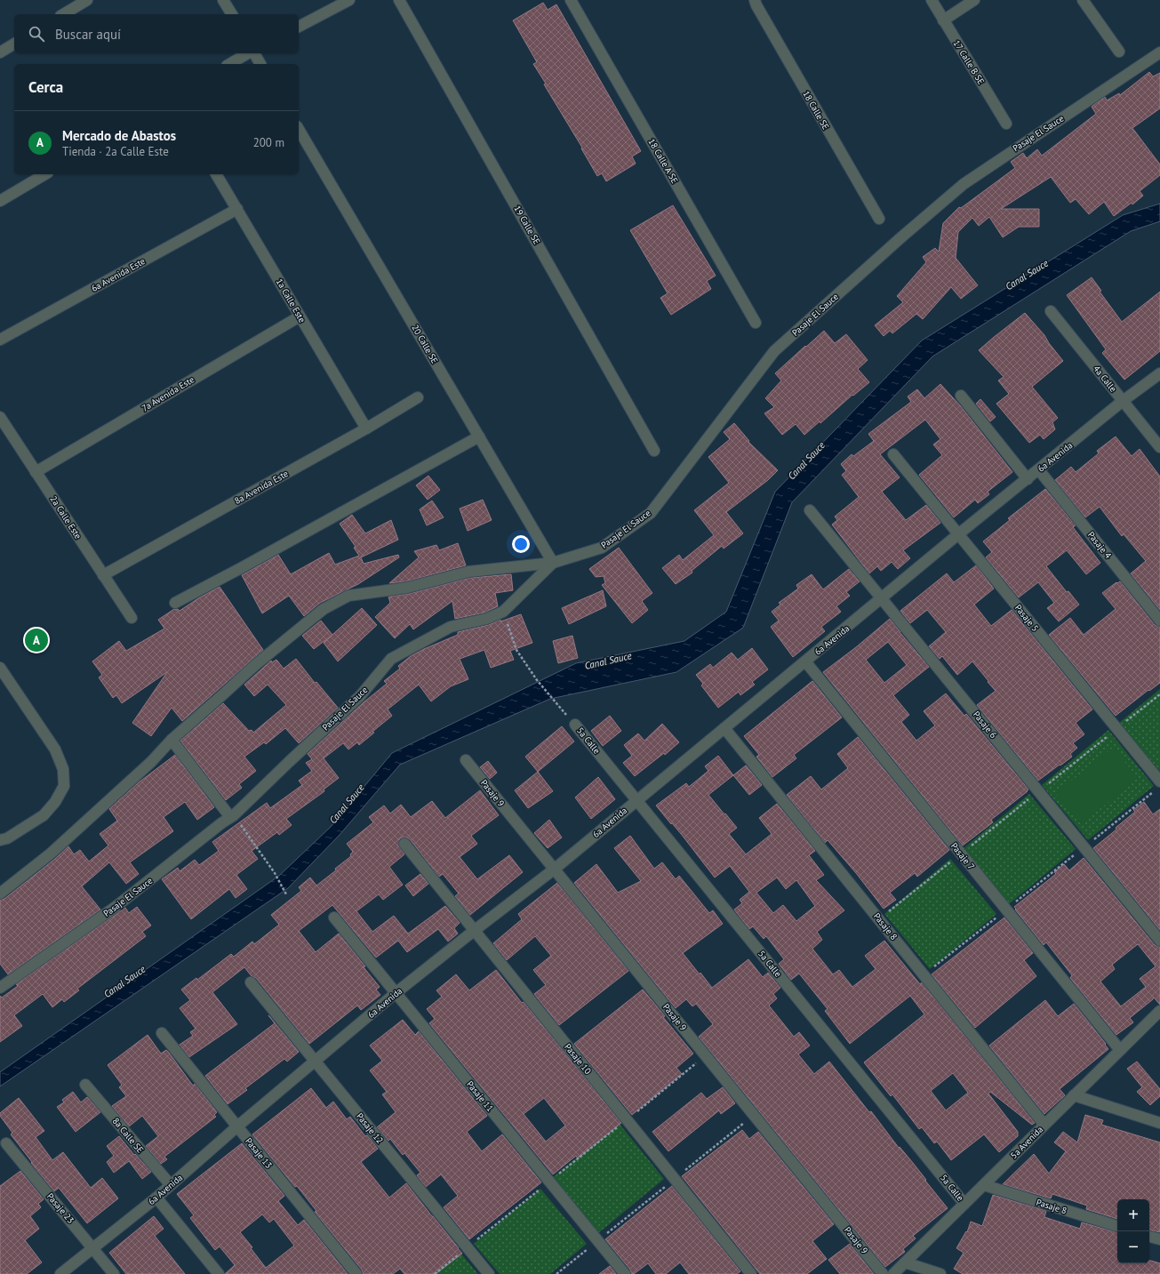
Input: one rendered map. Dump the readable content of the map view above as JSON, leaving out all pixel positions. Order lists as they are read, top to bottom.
{
  "streets": {
    "street": [
      "17 Calle B SE",
      "18 Calle SE",
      "Pasaje El Sauce",
      "18 Calle A SE",
      "19 Calle SE",
      "6a Avenida Este",
      "1a Calle Este",
      "20 Calle SE",
      "4a Calle",
      "7a Avenida Este",
      "6a Avenida",
      "8a Avenida Este",
      "2a Calle Este",
      "Pasaje 4",
      "Pasaje 5",
      "Pasaje 6",
      "5a Calle",
      "Pasaje 9",
      "Pasaje 7",
      "Pasaje 8",
      "Pasaje 10",
      "Pasaje 11",
      "Pasaje 12",
      "8a Calle SE",
      "5a Avenida",
      "Pasaje 13",
      "Pasaje 23"
    ]
  },
  "crossings": [
    ["Pasaje El Sauce", "20 Calle SE"],
    ["6a Avenida Este", "1a Calle Este"],
    ["1a Calle Este", "7a Avenida Este"],
    ["1a Calle Este", "8a Avenida Este"],
    ["4a Calle", "6a Avenida"],
    ["7a Avenida Este", "2a Calle Este"],
    ["6a Avenida", "Pasaje 4"],
    ["6a Avenida", "Pasaje 5"],
    ["6a Avenida", "Pasaje 6"],
    ["6a Avenida", "5a Calle"],
    ["6a Avenida", "Pasaje 9"],
    ["6a Avenida", "Pasaje 7"],
    ["6a Avenida", "Pasaje 8"],
    ["6a Avenida", "Pasaje 10"],
    ["6a Avenida", "Pasaje 11"],
    ["6a Avenida", "Pasaje 12"],
    ["6a Avenida", "8a Calle SE"],
    ["6a Avenida", "Pasaje 13"],
    ["6a Avenida", "Pasaje 23"],
    ["8a Avenida Este", "2a Calle Este"],
    ["5a Calle", "5a Avenida"],
    ["Pasaje 7", "5a Avenida"],
    ["Pasaje 8", "5a Avenida"]
  ],
  "water": ["Canal Sauce"],
  "page": {
    "search": "Buscar aquí",
    "heading": "Cerca",
    "list": [
      {
        "mark": "A",
        "name": "Mercado de Abastos",
        "note": "Tienda · 2a Calle Este",
        "value": "200 m"
      }
    ],
    "pins": "A",
    "map_buttons": ["+", "−"]
  }
}
